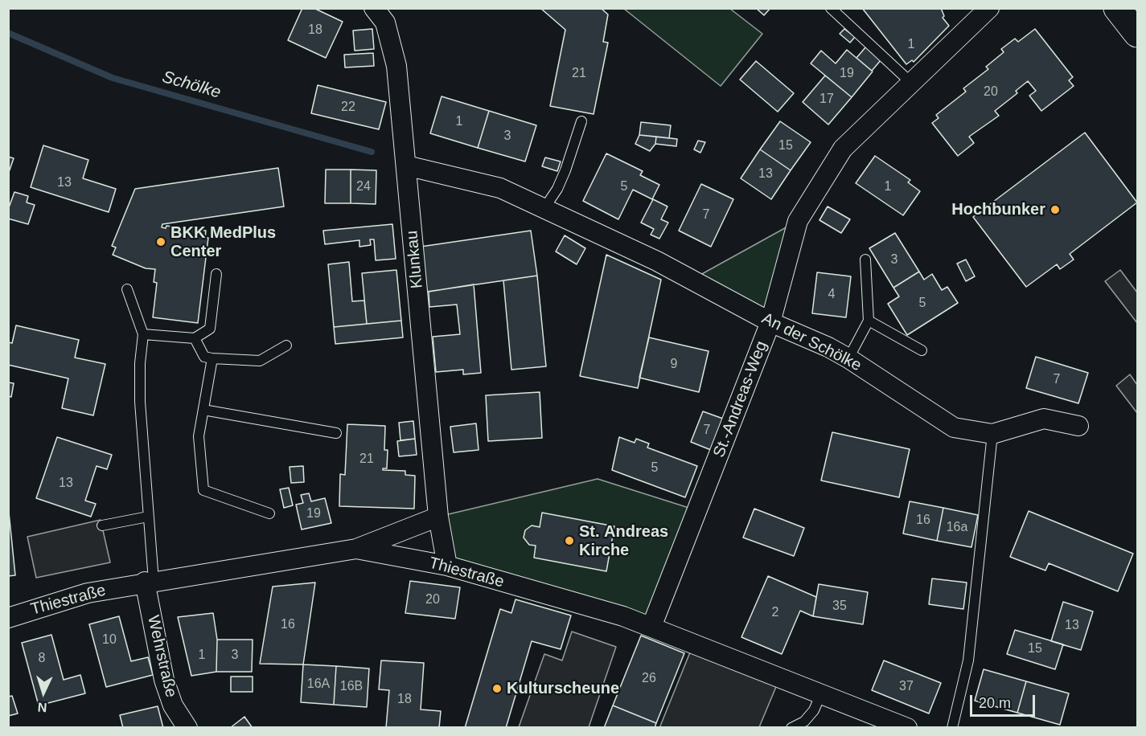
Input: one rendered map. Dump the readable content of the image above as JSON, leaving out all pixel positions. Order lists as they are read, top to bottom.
{
  "streets": {
    "street": [
      "Klunkau",
      "An der Schölke",
      "St.-Andreas-Weg",
      "Thiestraße",
      "Wehrstraße"
    ]
  },
  "crossings": [
    ["Klunkau", "An der Schölke"],
    ["Klunkau", "Thiestraße"],
    ["An der Schölke", "St.-Andreas-Weg"],
    ["St.-Andreas-Weg", "Thiestraße"],
    ["Thiestraße", "Wehrstraße"]
  ],
  "water": ["Schölke"],
  "places": [
    "Hochbunker",
    "BKK MedPlus Center",
    "St. Andreas Kirche",
    "Kulturscheune"
  ],
  "house_numbers": [
    "18",
    "1",
    "21",
    "19",
    "20",
    "17",
    "22",
    "1",
    "3",
    "15",
    "13",
    "13",
    "24",
    "5",
    "1",
    "7",
    "3",
    "4",
    "5",
    "9",
    "7",
    "7",
    "21",
    "5",
    "13",
    "19",
    "16",
    "16a",
    "20",
    "35",
    "2",
    "16",
    "13",
    "10",
    "15",
    "1",
    "3",
    "8",
    "26",
    "16A",
    "16B",
    "37",
    "18"
  ],
  "scale_bar": "20 m",
  "north": "bottom"
}
